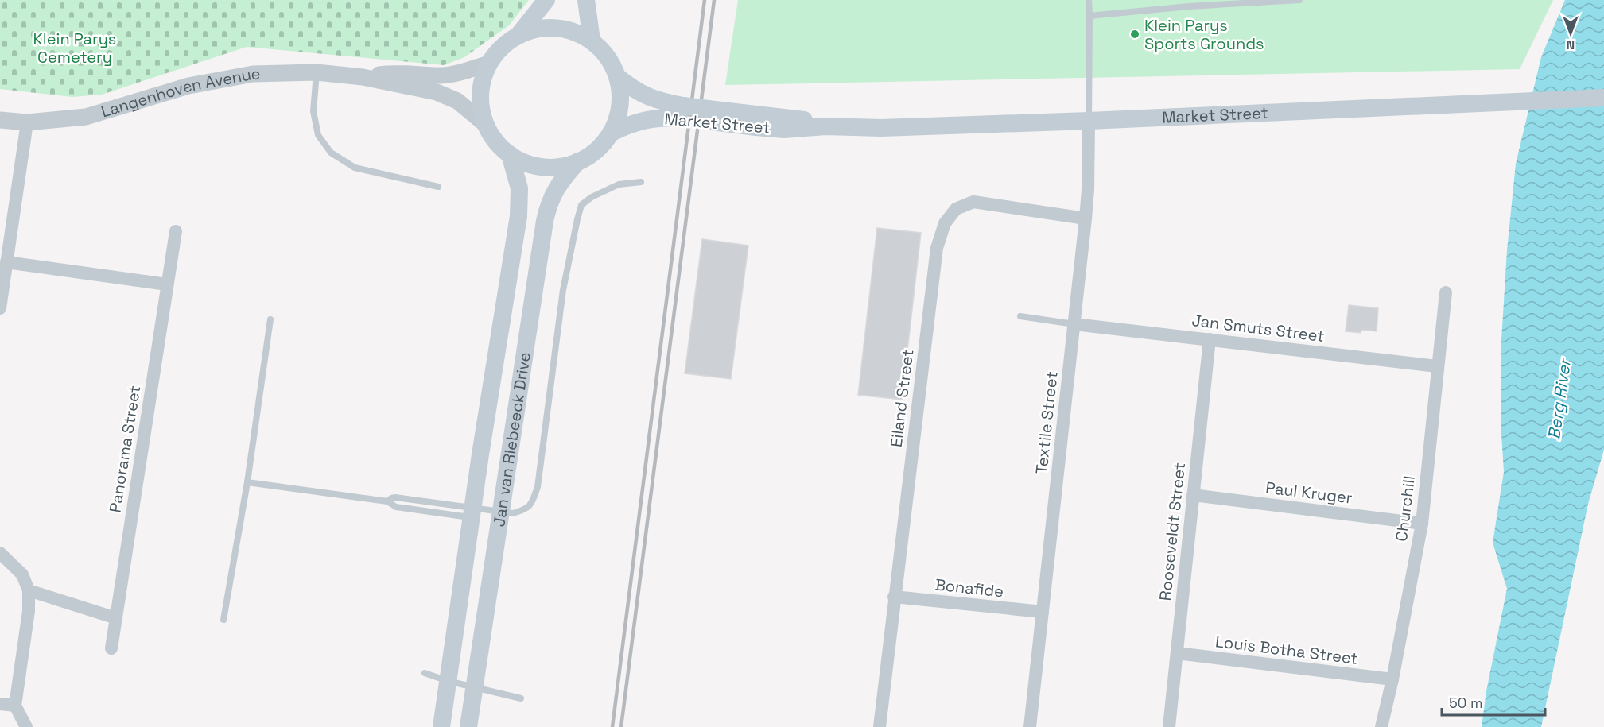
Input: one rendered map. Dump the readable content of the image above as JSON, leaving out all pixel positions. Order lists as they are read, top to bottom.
{
  "streets": {
    "main road": ["Market Street", "Jan van Riebeeck Drive"],
    "street": [
      "Langenhoven Avenue",
      "Jan Smuts Street",
      "Eiland Street",
      "Textile Street",
      "Panorama Street",
      "Paul Kruger",
      "Churchill",
      "Rooseveldt Street",
      "Bonafide",
      "Louis Botha Street"
    ]
  },
  "crossings": [
    ["Langenhoven Avenue", "Market Street"],
    ["Langenhoven Avenue", "Jan van Riebeeck Drive"],
    ["Market Street", "Textile Street"],
    ["Market Street", "Jan van Riebeeck Drive"],
    ["Jan Smuts Street", "Textile Street"],
    ["Jan Smuts Street", "Churchill"],
    ["Jan Smuts Street", "Rooseveldt Street"],
    ["Eiland Street", "Textile Street"],
    ["Eiland Street", "Bonafide"],
    ["Textile Street", "Bonafide"],
    ["Paul Kruger", "Churchill"],
    ["Paul Kruger", "Rooseveldt Street"],
    ["Churchill", "Louis Botha Street"],
    ["Rooseveldt Street", "Louis Botha Street"]
  ],
  "water": ["Berg River"],
  "parks": ["Klein Parys Cemetery"],
  "places": ["Klein Parys Sports Grounds"],
  "scale_bar": "50 m",
  "north": "bottom"
}
